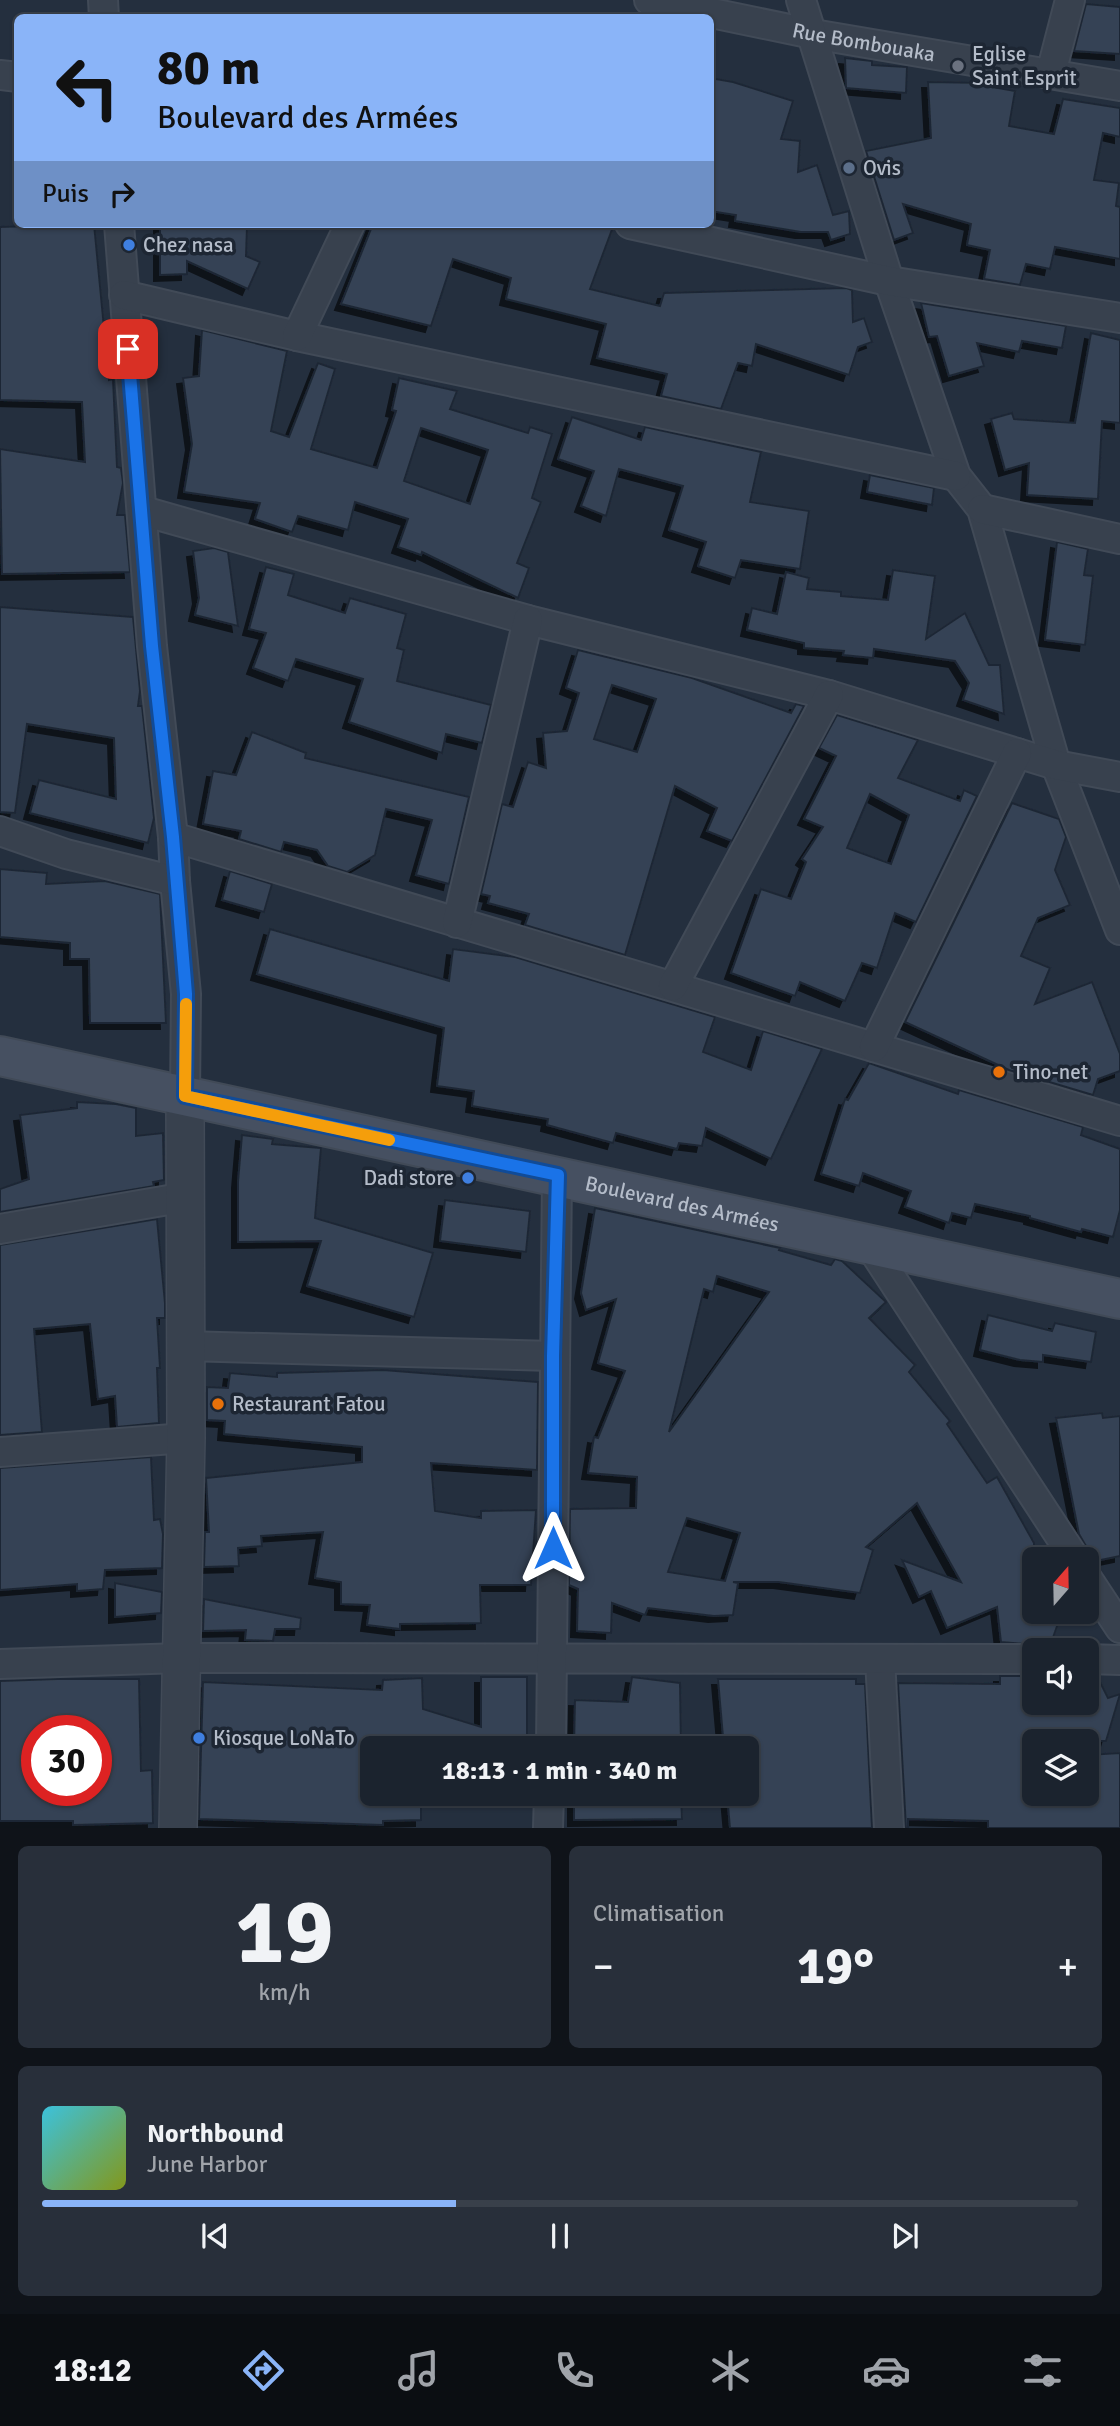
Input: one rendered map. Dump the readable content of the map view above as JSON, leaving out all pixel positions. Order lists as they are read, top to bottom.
{
  "streets": {
    "main road": ["Boulevard des Armées"],
    "street": ["Rue Bombouaka"]
  },
  "places": [
    "Eglise Saint Esprit",
    "Ovis",
    "Chez nasa",
    "Tino-net",
    "Dadi store",
    "Restaurant Fatou",
    "Kiosque LoNaTo"
  ],
  "north": "top",
  "page": {
    "turn": ["80 m", "Boulevard des Armées"],
    "then": "Puis",
    "limit": "30",
    "trip": "18:13 · 1 min · 340 m",
    "tile": [
      ["19", "km/h"],
      "Climatisation"
    ],
    "heat": ["−", "19°", "+"],
    "song": ["Northbound", "June Harbor"],
    "tabs": "18:12"
  }
}
